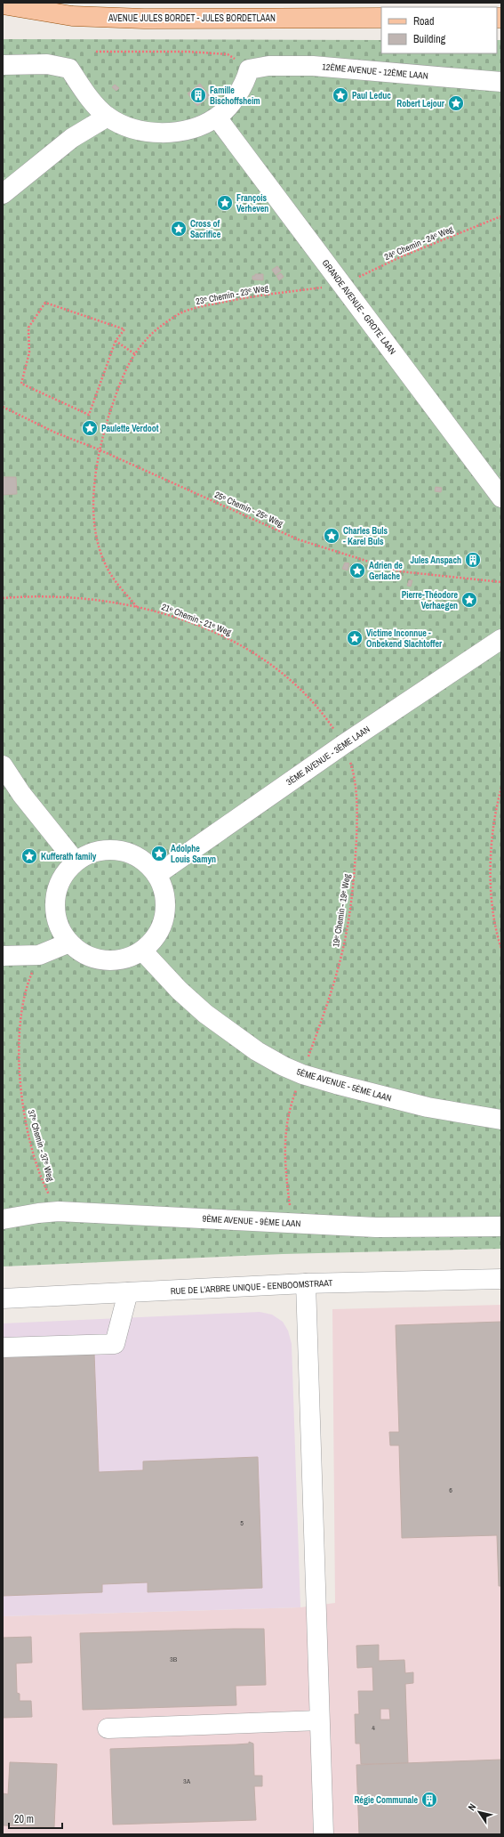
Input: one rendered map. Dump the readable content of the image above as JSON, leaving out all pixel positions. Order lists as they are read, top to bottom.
{
  "streets": {
    "main road": ["AVENUE JULES BORDET - JULES BORDETLAAN"],
    "street": [
      "12ÈME AVENUE - 12ÈME LAAN",
      "GRANDE AVENUE - GROTE LAAN",
      "3ÈME AVENUE - 3ÈME LAAN",
      "5ÈME AVENUE - 5ÈME LAAN",
      "9ÈME AVENUE - 9ÈME LAAN",
      "RUE DE L'ARBRE UNIQUE - EENBOOMSTRAAT"
    ],
    "path": [
      "24ᵉ Chemin - 24ᵉ Weg",
      "23ᵉ Chemin - 23ᵉ Weg",
      "25ᵉ Chemin - 25ᵉ Weg",
      "21ᵉ Chemin - 21ᵉ Weg",
      "19ᵉ Chemin - 19ᵉ Weg",
      "37ᵉ Chemin - 37ᵉ Weg"
    ]
  },
  "crossings": [
    ["24ᵉ Chemin - 24ᵉ Weg", "23ᵉ Chemin - 23ᵉ Weg"],
    ["24ᵉ Chemin - 24ᵉ Weg", "GRANDE AVENUE - GROTE LAAN"],
    ["23ᵉ Chemin - 23ᵉ Weg", "GRANDE AVENUE - GROTE LAAN"],
    ["23ᵉ Chemin - 23ᵉ Weg", "25ᵉ Chemin - 25ᵉ Weg"],
    ["23ᵉ Chemin - 23ᵉ Weg", "21ᵉ Chemin - 21ᵉ Weg"],
    ["21ᵉ Chemin - 21ᵉ Weg", "3ÈME AVENUE - 3ÈME LAAN"],
    ["21ᵉ Chemin - 21ᵉ Weg", "19ᵉ Chemin - 19ᵉ Weg"],
    ["3ÈME AVENUE - 3ÈME LAAN", "19ᵉ Chemin - 19ᵉ Weg"],
    ["3ÈME AVENUE - 3ÈME LAAN", "5ÈME AVENUE - 5ÈME LAAN"],
    ["19ᵉ Chemin - 19ᵉ Weg", "5ÈME AVENUE - 5ÈME LAAN"],
    ["19ᵉ Chemin - 19ᵉ Weg", "9ÈME AVENUE - 9ÈME LAAN"],
    ["37ᵉ Chemin - 37ᵉ Weg", "9ÈME AVENUE - 9ÈME LAAN"]
  ],
  "places": {
    "building": ["Famille Bischoffsheim", "Jules Anspach", "Régie Communale"],
    "place": [
      "Paul Leduc",
      "Robert Lejour",
      "François Verheven",
      "Cross of Sacrifice",
      "Paulette Verdoot",
      "Charles Buls - Karel Buls",
      "Adrien de Gerlache",
      "Pierre-Théodore Verhaegen",
      "Victime Inconnue - Onbekend Slachtoffer",
      "Adolphe Louis Samyn",
      "Kufferath family"
    ]
  },
  "house_numbers": [
    "6",
    "5",
    "3B",
    "4",
    "3A"
  ],
  "legend": ["Road", "Building"],
  "scale_bar": "20 m",
  "north": "top left"
}
